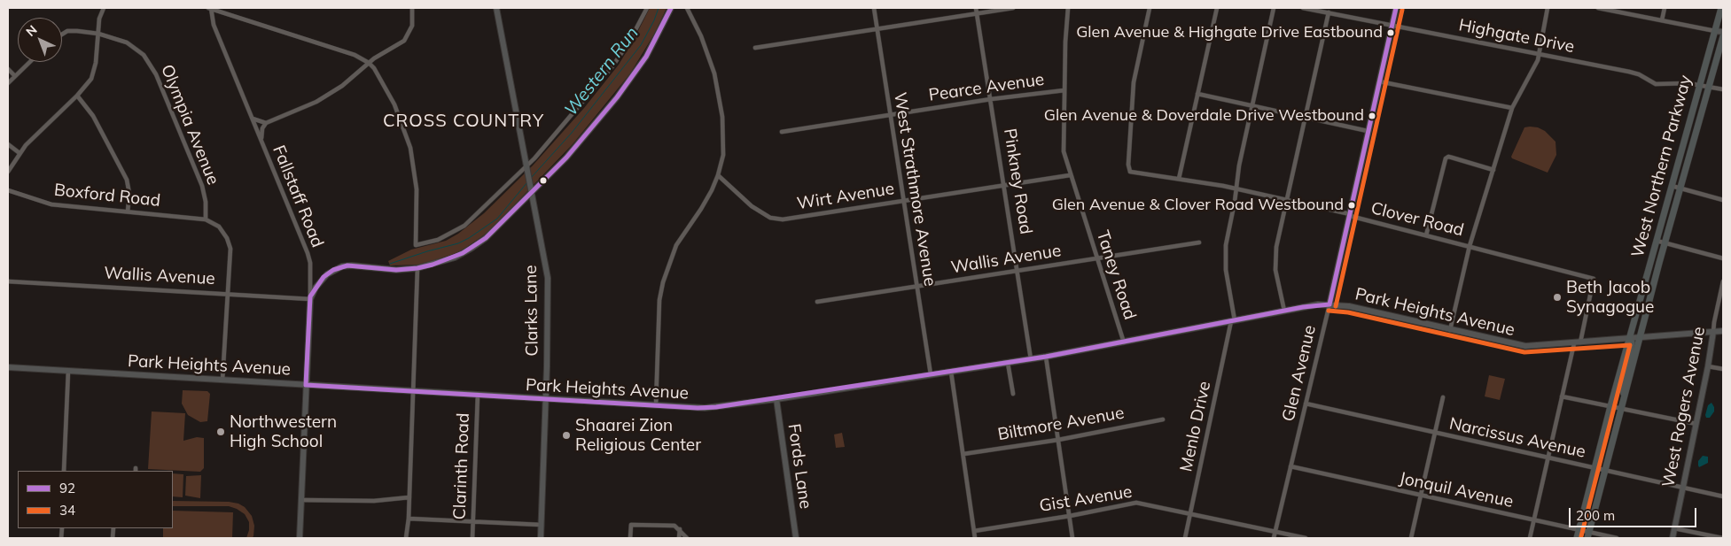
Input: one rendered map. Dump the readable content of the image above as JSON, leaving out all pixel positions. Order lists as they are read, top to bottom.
{
  "streets": {
    "main road": [
      "West Northern Parkway",
      "Fallstaff Road",
      "Clarks Lane",
      "Park Heights Avenue",
      "Glen Avenue",
      "West Rogers Avenue",
      "Fords Lane"
    ],
    "street": [
      "Highgate Drive",
      "Pearce Avenue",
      "Olympia Avenue",
      "Pinkney Road",
      "West Strathmore Avenue",
      "Boxford Road",
      "Wirt Avenue",
      "Clover Road",
      "Wallis Avenue",
      "Taney Road",
      "Biltmore Avenue",
      "Menlo Drive",
      "Narcissus Avenue",
      "Clarinth Road",
      "Jonquil Avenue",
      "Gist Avenue"
    ]
  },
  "crossings": [
    ["Highgate Drive", "West Northern Parkway"],
    ["Highgate Drive", "Glen Avenue"],
    ["Pearce Avenue", "Pinkney Road"],
    ["Pearce Avenue", "West Strathmore Avenue"],
    ["Pearce Avenue", "Taney Road"],
    ["Olympia Avenue", "Boxford Road"],
    ["West Northern Parkway", "Park Heights Avenue"],
    ["West Northern Parkway", "Narcissus Avenue"],
    ["West Northern Parkway", "Jonquil Avenue"],
    ["Pinkney Road", "Wirt Avenue"],
    ["Pinkney Road", "Wallis Avenue"],
    ["Pinkney Road", "Park Heights Avenue"],
    ["West Strathmore Avenue", "Wirt Avenue"],
    ["West Strathmore Avenue", "Wallis Avenue"],
    ["West Strathmore Avenue", "Park Heights Avenue"],
    ["Fallstaff Road", "Wallis Avenue"],
    ["Fallstaff Road", "Park Heights Avenue"],
    ["Wirt Avenue", "Taney Road"],
    ["Clover Road", "Park Heights Avenue"],
    ["Clover Road", "Glen Avenue"],
    ["Clover Road", "Menlo Drive"],
    ["Wallis Avenue", "Taney Road"],
    ["Taney Road", "Park Heights Avenue"],
    ["Clarks Lane", "Park Heights Avenue"],
    ["Park Heights Avenue", "Glen Avenue"],
    ["Park Heights Avenue", "West Rogers Avenue"],
    ["Park Heights Avenue", "Menlo Drive"],
    ["Park Heights Avenue", "Clarinth Road"],
    ["Park Heights Avenue", "Fords Lane"],
    ["Glen Avenue", "Narcissus Avenue"],
    ["Glen Avenue", "Jonquil Avenue"],
    ["Glen Avenue", "Gist Avenue"],
    ["West Rogers Avenue", "Narcissus Avenue"],
    ["Menlo Drive", "Gist Avenue"]
  ],
  "districts": ["CROSS COUNTRY"],
  "water": ["Western Run"],
  "places": [
    "Glen Avenue & Highgate Drive Eastbound",
    "Glen Avenue & Doverdale Drive Westbound",
    "Glen Avenue & Clover Road Westbound",
    "Beth Jacob Synagogue",
    "Northwestern High School",
    "Shaarei Zion Religious Center"
  ],
  "lines": ["transit line 92", "transit line 34"],
  "legend": ["92", "34"],
  "scale_bar": "200 m",
  "north": "top left"
}
